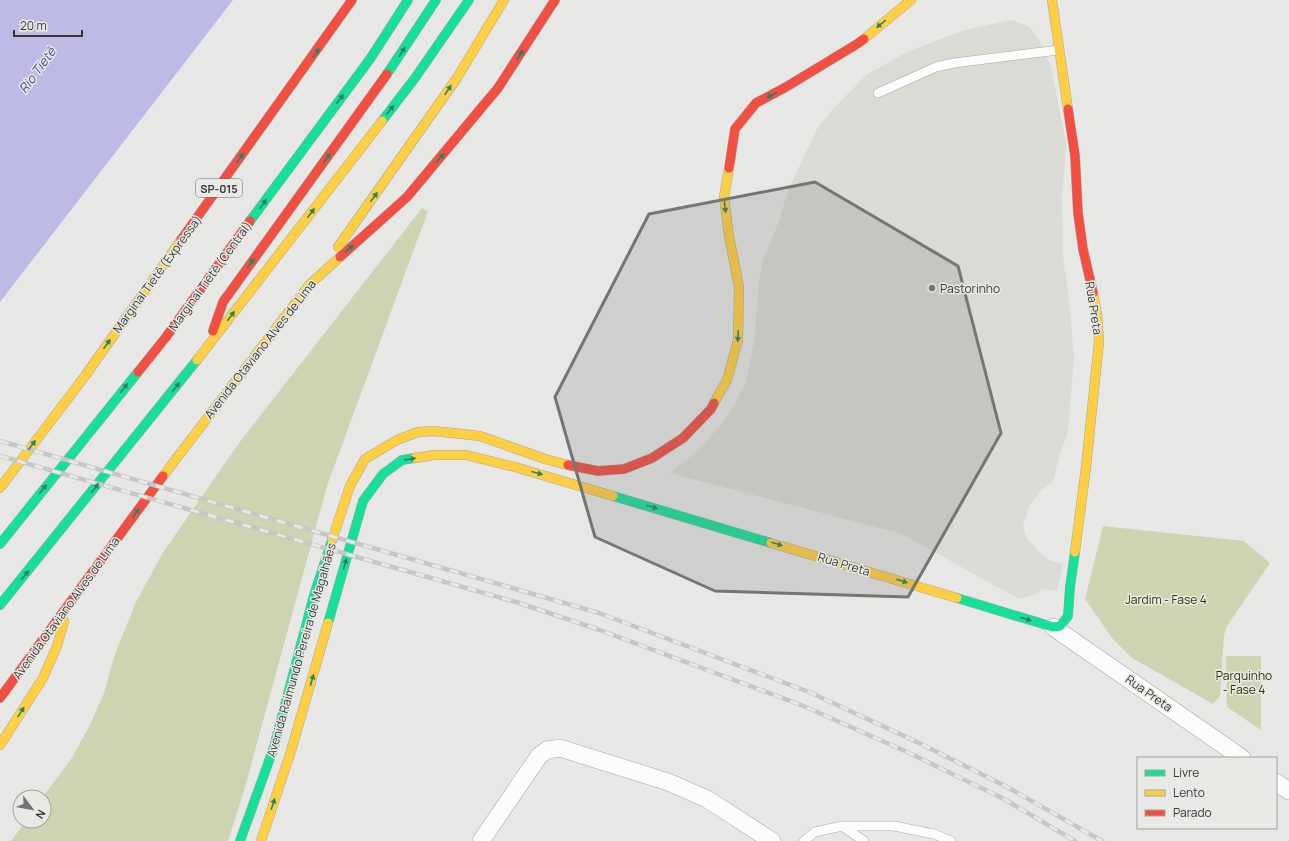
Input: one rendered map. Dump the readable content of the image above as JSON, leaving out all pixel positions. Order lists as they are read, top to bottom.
{
  "streets": {
    "main road": [
      "SP-015",
      "Marginal Tietê (Expressa)",
      "Marginal Tietê (Central)",
      "Rua Preta",
      "Avenida Otaviano Alves de Lima",
      "Avenida Raimundo Pereira de Magalhães"
    ]
  },
  "crossings": [
    ["Rua Preta", "Avenida Raimundo Pereira de Magalhães"]
  ],
  "one_way": ["Rua Preta"],
  "water": ["Rio Tietê"],
  "parks": ["Jardim - Fase 4", "Parquinho - Fase 4"],
  "places": ["Pastorinho"],
  "legend": ["Livre", "Lento", "Parado"],
  "scale_bar": "20 m",
  "north": "bottom right"
}
